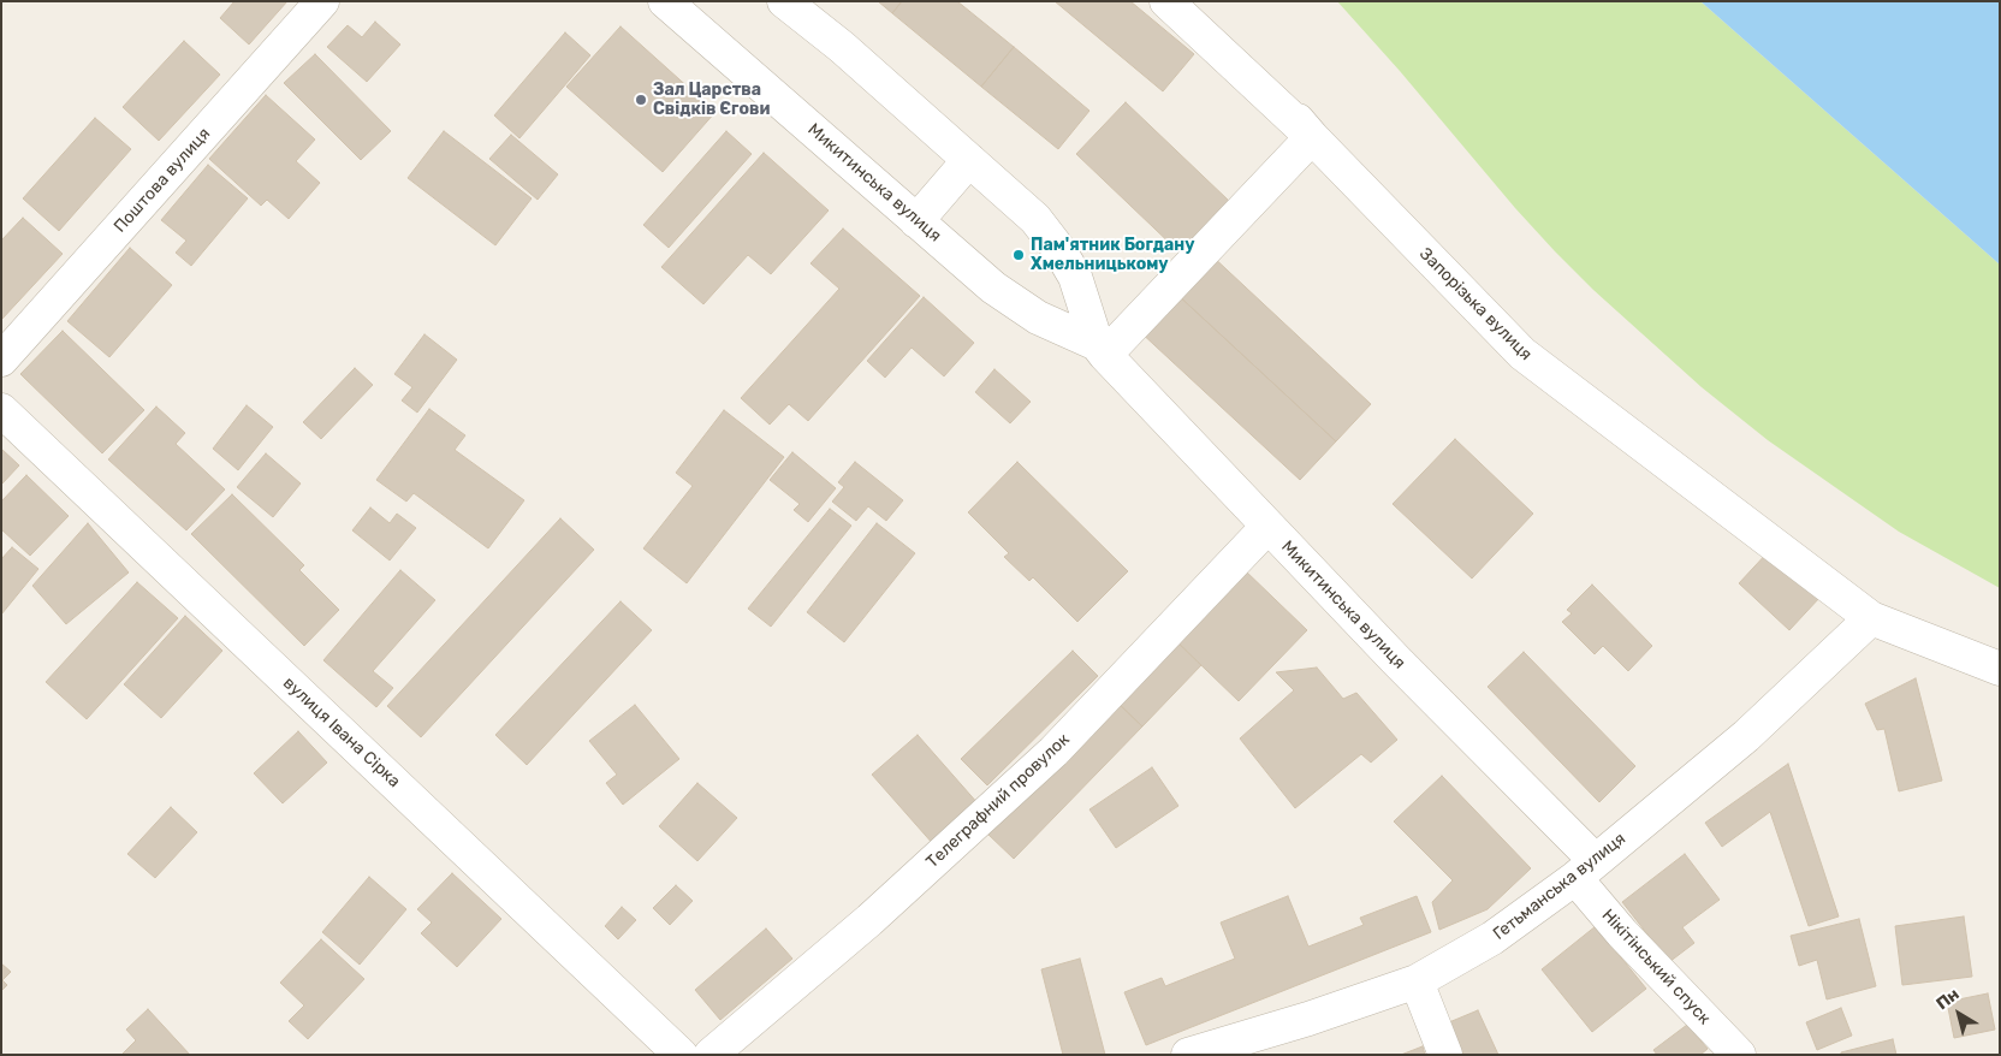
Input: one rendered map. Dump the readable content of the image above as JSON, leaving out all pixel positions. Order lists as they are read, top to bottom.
{
  "streets": {
    "street": [
      "Поштова вулиця",
      "Микитинська вулиця",
      "Запорізька вулиця",
      "вулиця Івана Сірка",
      "Телеграфний провулок",
      "Гетьманська вулиця",
      "Нікітінський спуск"
    ]
  },
  "crossings": [
    ["Микитинська вулиця", "Телеграфний провулок"],
    ["Микитинська вулиця", "Гетьманська вулиця"],
    ["Микитинська вулиця", "Нікітінський спуск"],
    ["Запорізька вулиця", "Гетьманська вулиця"],
    ["Гетьманська вулиця", "Нікітінський спуск"]
  ],
  "places": ["Зал Царства Свідків Єгови", "Пам'ятник Богдану Хмельницькому"],
  "north": "top left"
}
